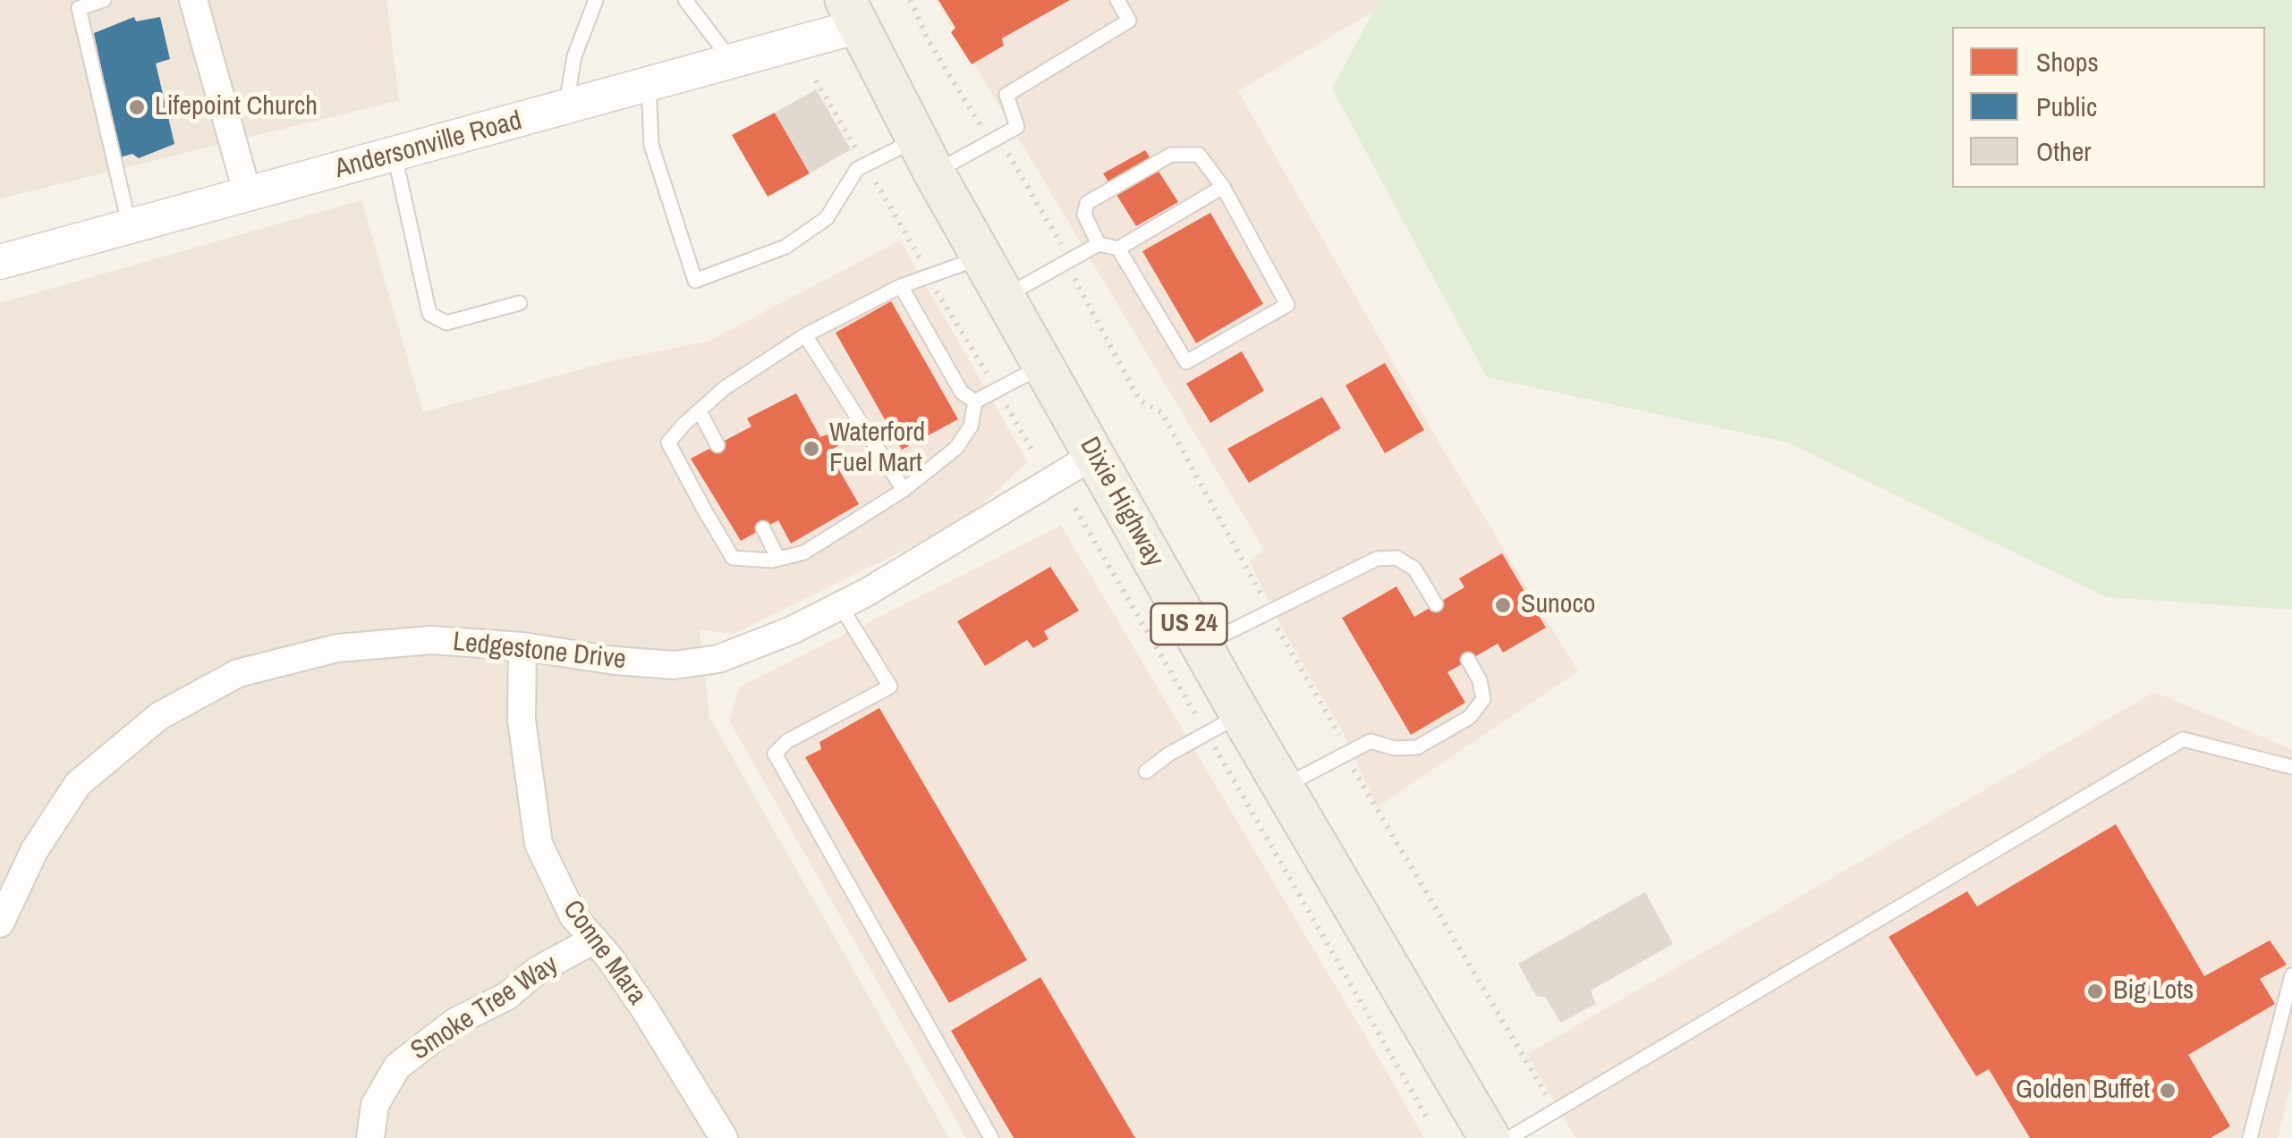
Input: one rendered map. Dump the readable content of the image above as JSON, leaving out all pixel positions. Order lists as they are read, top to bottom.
{
  "streets": {
    "main road": ["Dixie Highway", "US 24"],
    "street": [
      "Andersonville Road",
      "Ledgestone Drive",
      "Conne Mara",
      "Smoke Tree Way"
    ]
  },
  "crossings": [
    ["Andersonville Road", "Dixie Highway"],
    ["Dixie Highway", "Ledgestone Drive"],
    ["Ledgestone Drive", "Conne Mara"],
    ["Conne Mara", "Smoke Tree Way"]
  ],
  "places": [
    "Lifepoint Church",
    "Waterford Fuel Mart",
    "Sunoco",
    "Big Lots",
    "Golden Buffet"
  ],
  "legend": ["Shops", "Public", "Other"]
}
